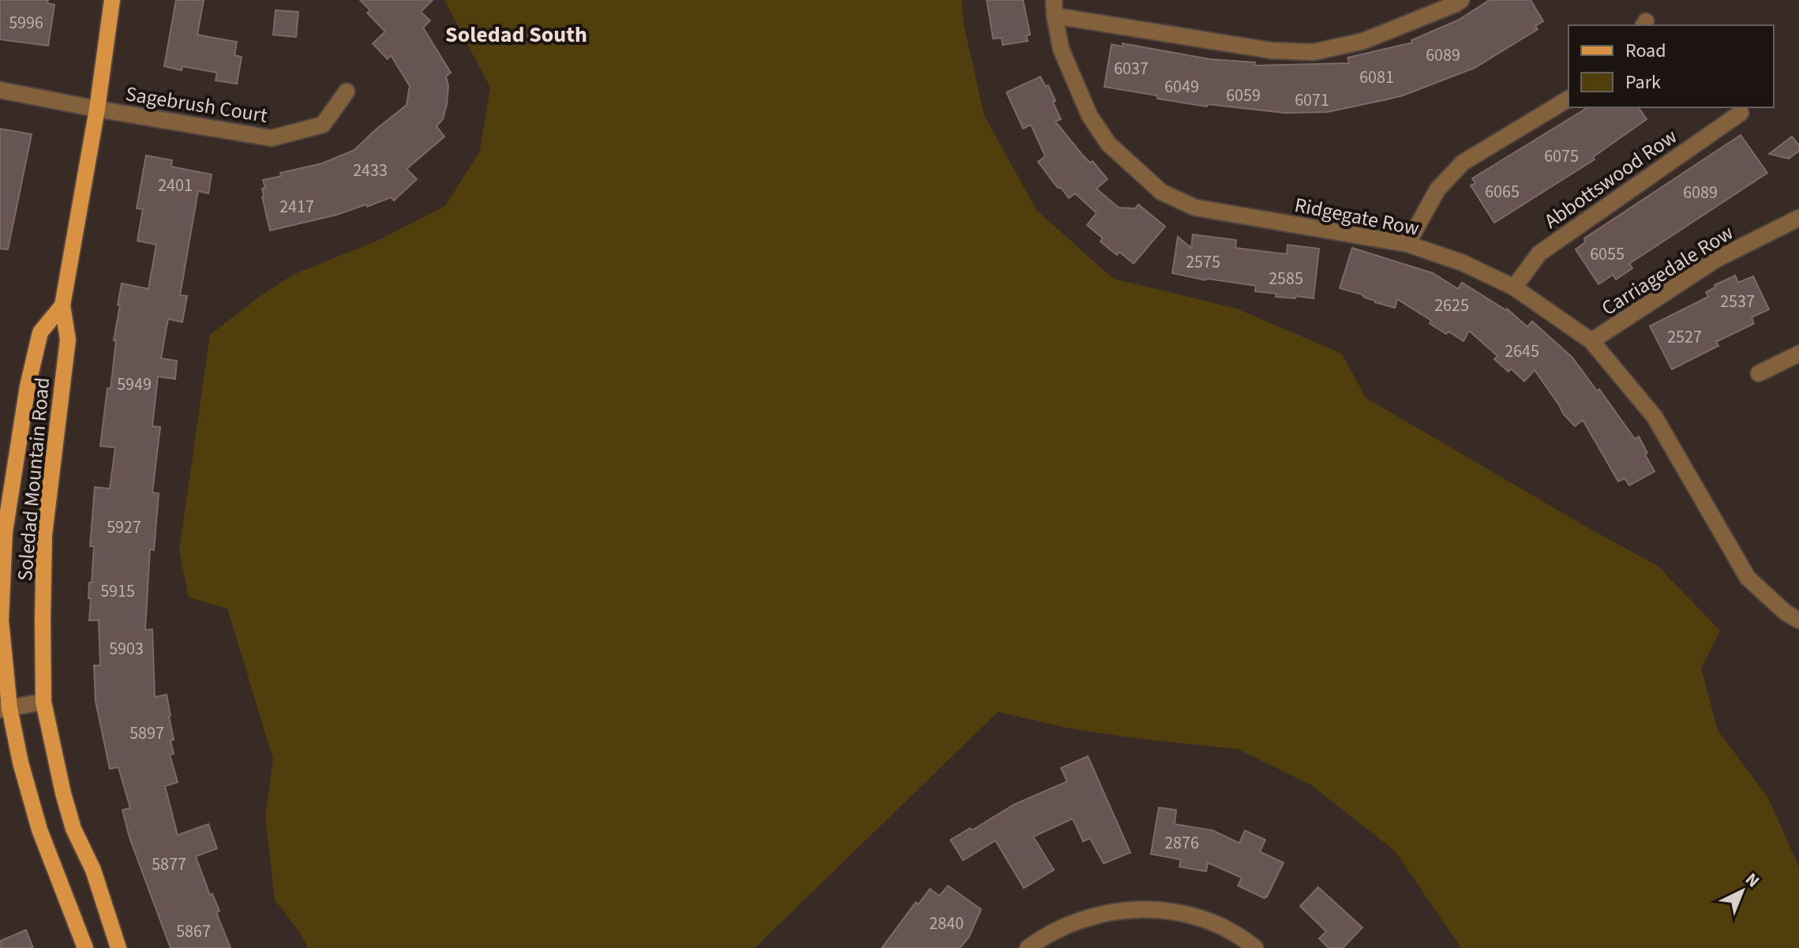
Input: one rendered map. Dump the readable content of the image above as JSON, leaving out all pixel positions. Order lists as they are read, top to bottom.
{
  "streets": {
    "main road": ["Soledad Mountain Road"],
    "street": [
      "Sagebrush Court",
      "Abbottswood Row",
      "Ridgegate Row",
      "Carriagedale Row"
    ]
  },
  "crossings": [
    ["Sagebrush Court", "Soledad Mountain Road"],
    ["Abbottswood Row", "Ridgegate Row"],
    ["Ridgegate Row", "Carriagedale Row"]
  ],
  "districts": ["Soledad South"],
  "house_numbers": [
    "5996",
    "6089",
    "6037",
    "6081",
    "6049",
    "6059",
    "6071",
    "6075",
    "2433",
    "2401",
    "6065",
    "6089",
    "2417",
    "6055",
    "2575",
    "2585",
    "2537",
    "2625",
    "2527",
    "2645",
    "5949",
    "5927",
    "5915",
    "5903",
    "5897",
    "2876",
    "5877",
    "2840",
    "5867"
  ],
  "legend": ["Road", "Park"],
  "north": "top right"
}
